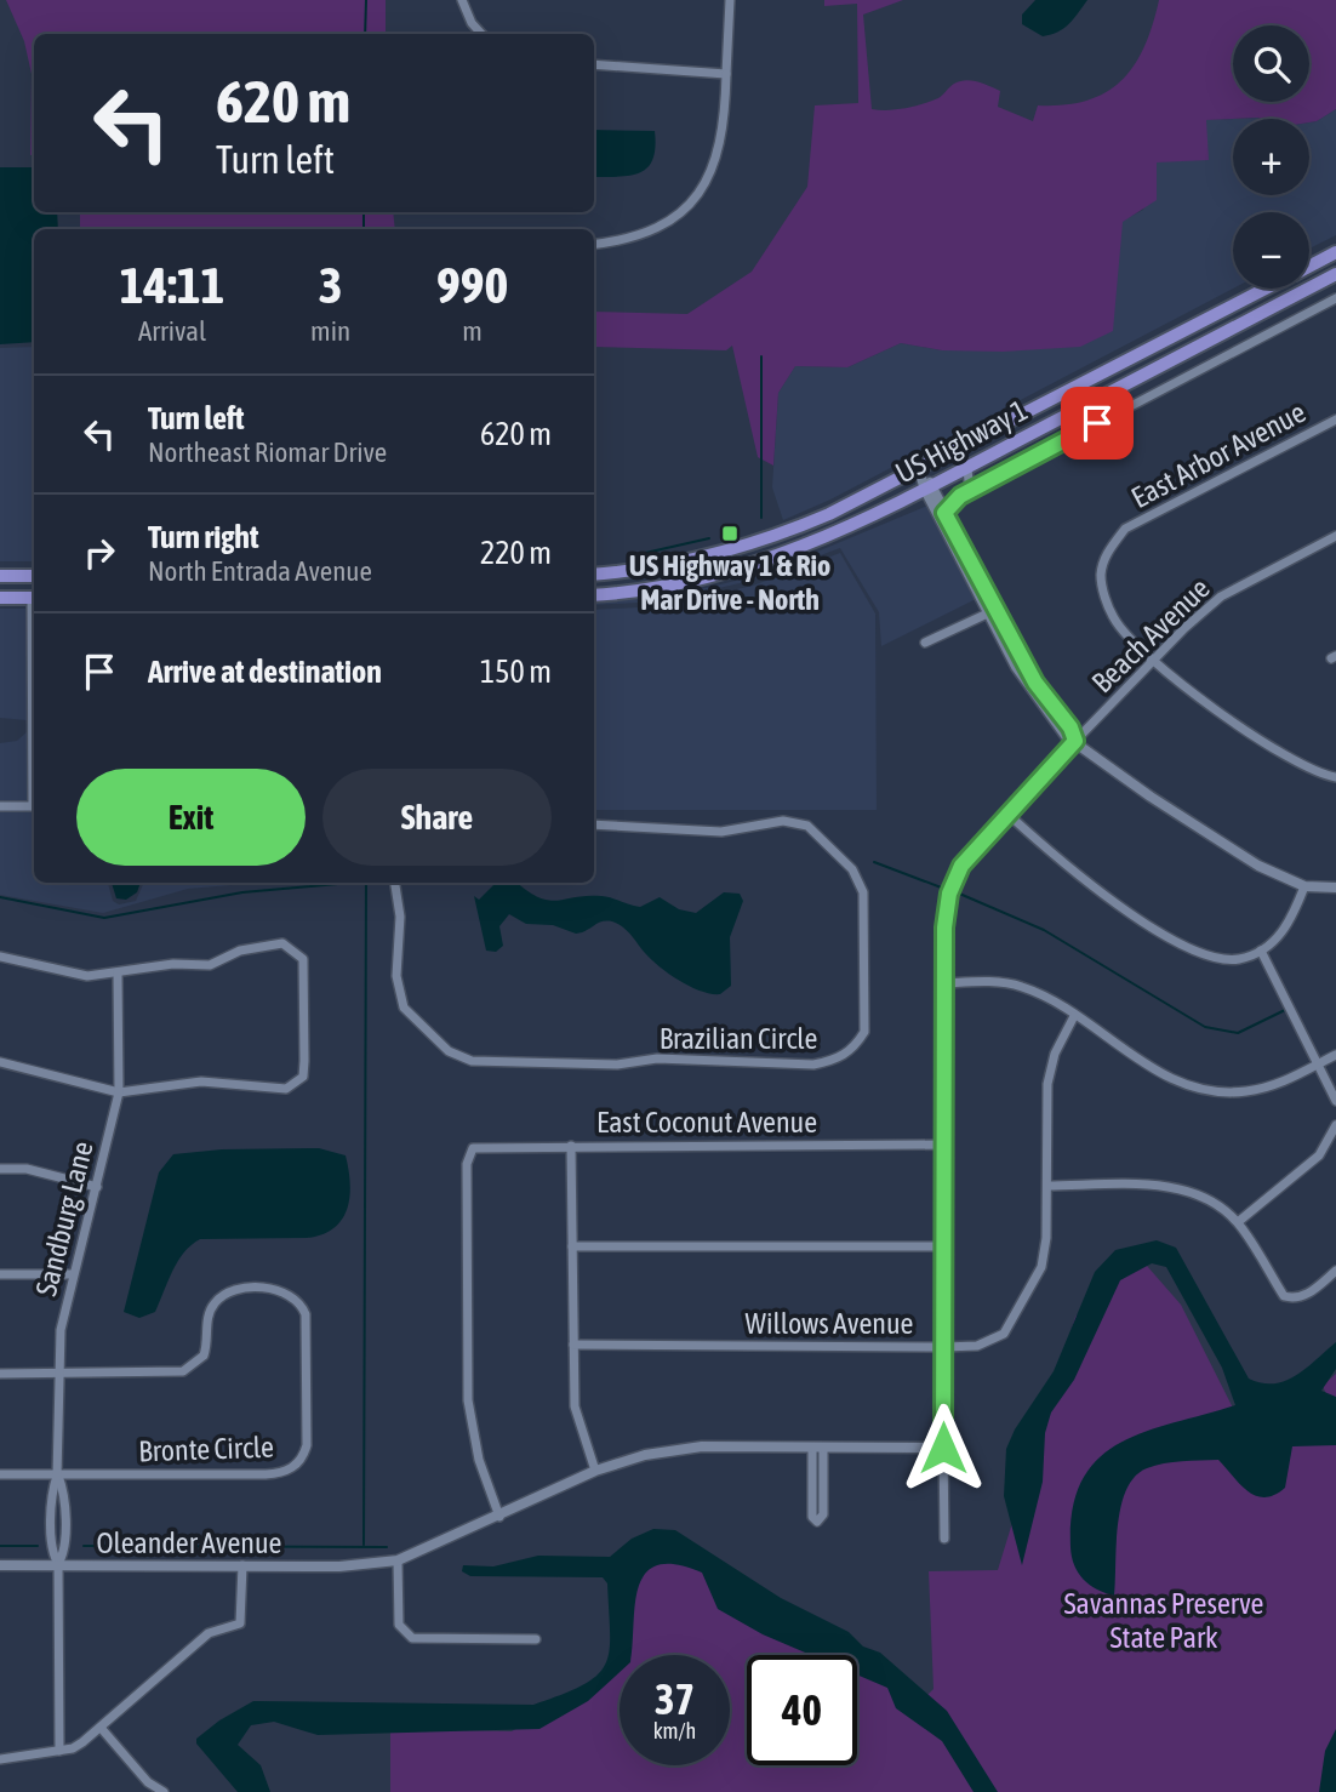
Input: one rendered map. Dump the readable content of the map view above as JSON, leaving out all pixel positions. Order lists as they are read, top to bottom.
{
  "streets": {
    "main road": ["US Highway 1"],
    "street": [
      "East Arbor Avenue",
      "Beach Avenue",
      "Brazilian Circle",
      "East Coconut Avenue",
      "Sandburg Lane",
      "Willows Avenue",
      "Bronte Circle",
      "Oleander Avenue"
    ]
  },
  "crossings": [
    ["East Arbor Avenue", "Beach Avenue"],
    ["Beach Avenue", "East Coconut Avenue"],
    ["Beach Avenue", "Willows Avenue"],
    ["Beach Avenue", "Oleander Avenue"],
    ["East Coconut Avenue", "Oleander Avenue"],
    ["Sandburg Lane", "Bronte Circle"],
    ["Sandburg Lane", "Oleander Avenue"]
  ],
  "parks": ["Savannas Preserve State Park"],
  "places": {
    "transit": ["US Highway 1 & Rio Mar Drive - North"]
  },
  "page": {
    "map_buttons": ["+", "−"],
    "turn": ["620 m", "Turn left"],
    "eta": [
      "14:11",
      "Arrival",
      "3",
      "min",
      "990",
      "m"
    ],
    "list": [
      {
        "name": "Turn left",
        "note": "Northeast Riomar Drive",
        "value": "620 m"
      },
      {
        "name": "Turn right",
        "note": "North Entrada Avenue",
        "value": "220 m"
      },
      {
        "name": "Arrive at destination",
        "value": "150 m"
      }
    ],
    "buttons": ["Exit", "Share"],
    "speed": "37 km/h",
    "limit": "40"
  }
}
